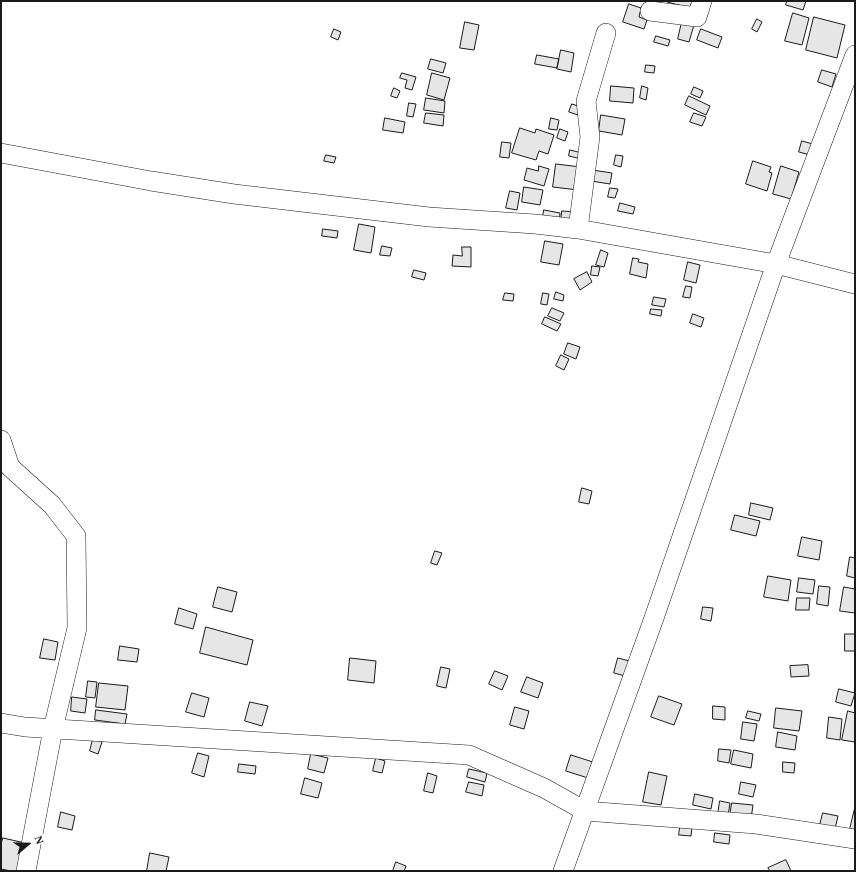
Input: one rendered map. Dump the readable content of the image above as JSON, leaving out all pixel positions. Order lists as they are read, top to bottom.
{
  "north": "right"
}
